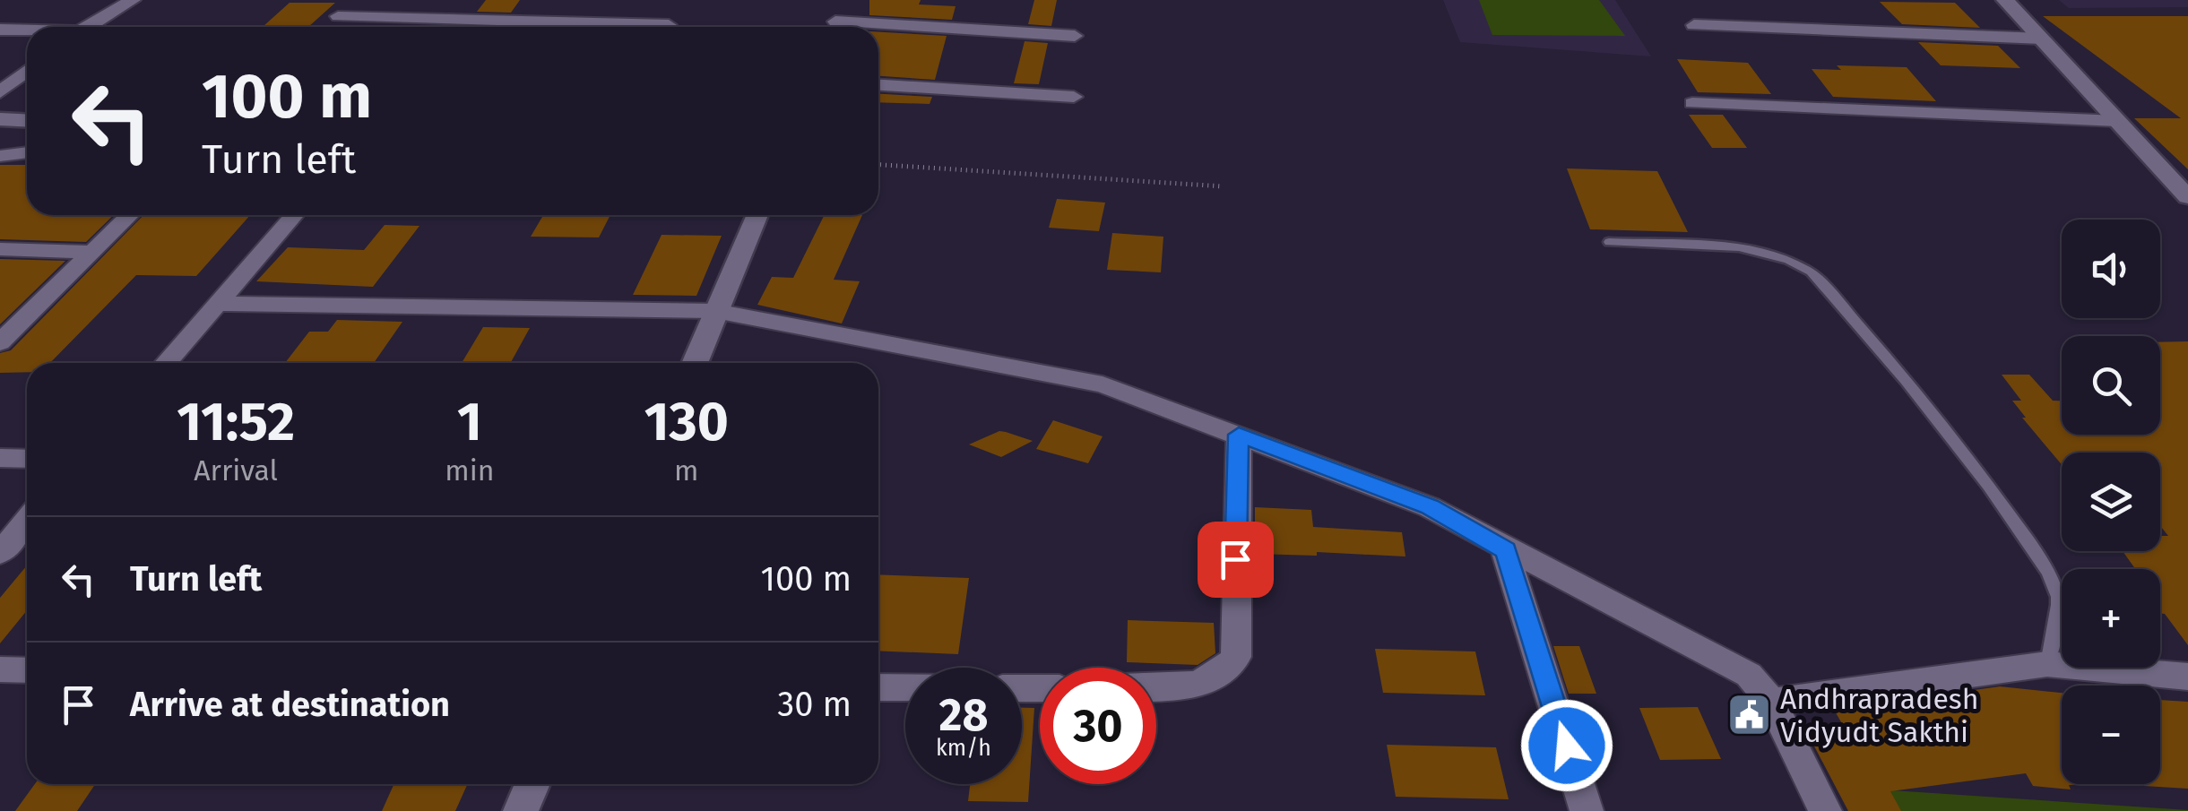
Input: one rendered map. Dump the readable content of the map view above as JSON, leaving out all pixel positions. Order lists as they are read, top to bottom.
{
  "places": {
    "public building": ["Andhrapradesh Vidyudt Sakthi"]
  },
  "page": {
    "turn": ["100 m", "Turn left"],
    "map_buttons": ["+", "−"],
    "eta": [
      "11:52",
      "Arrival",
      "1",
      "min",
      "130",
      "m"
    ],
    "list": [
      {
        "name": "Turn left",
        "value": "100 m"
      },
      {
        "name": "Arrive at destination",
        "value": "30 m"
      }
    ],
    "speed": "28 km/h",
    "limit": "30"
  }
}
